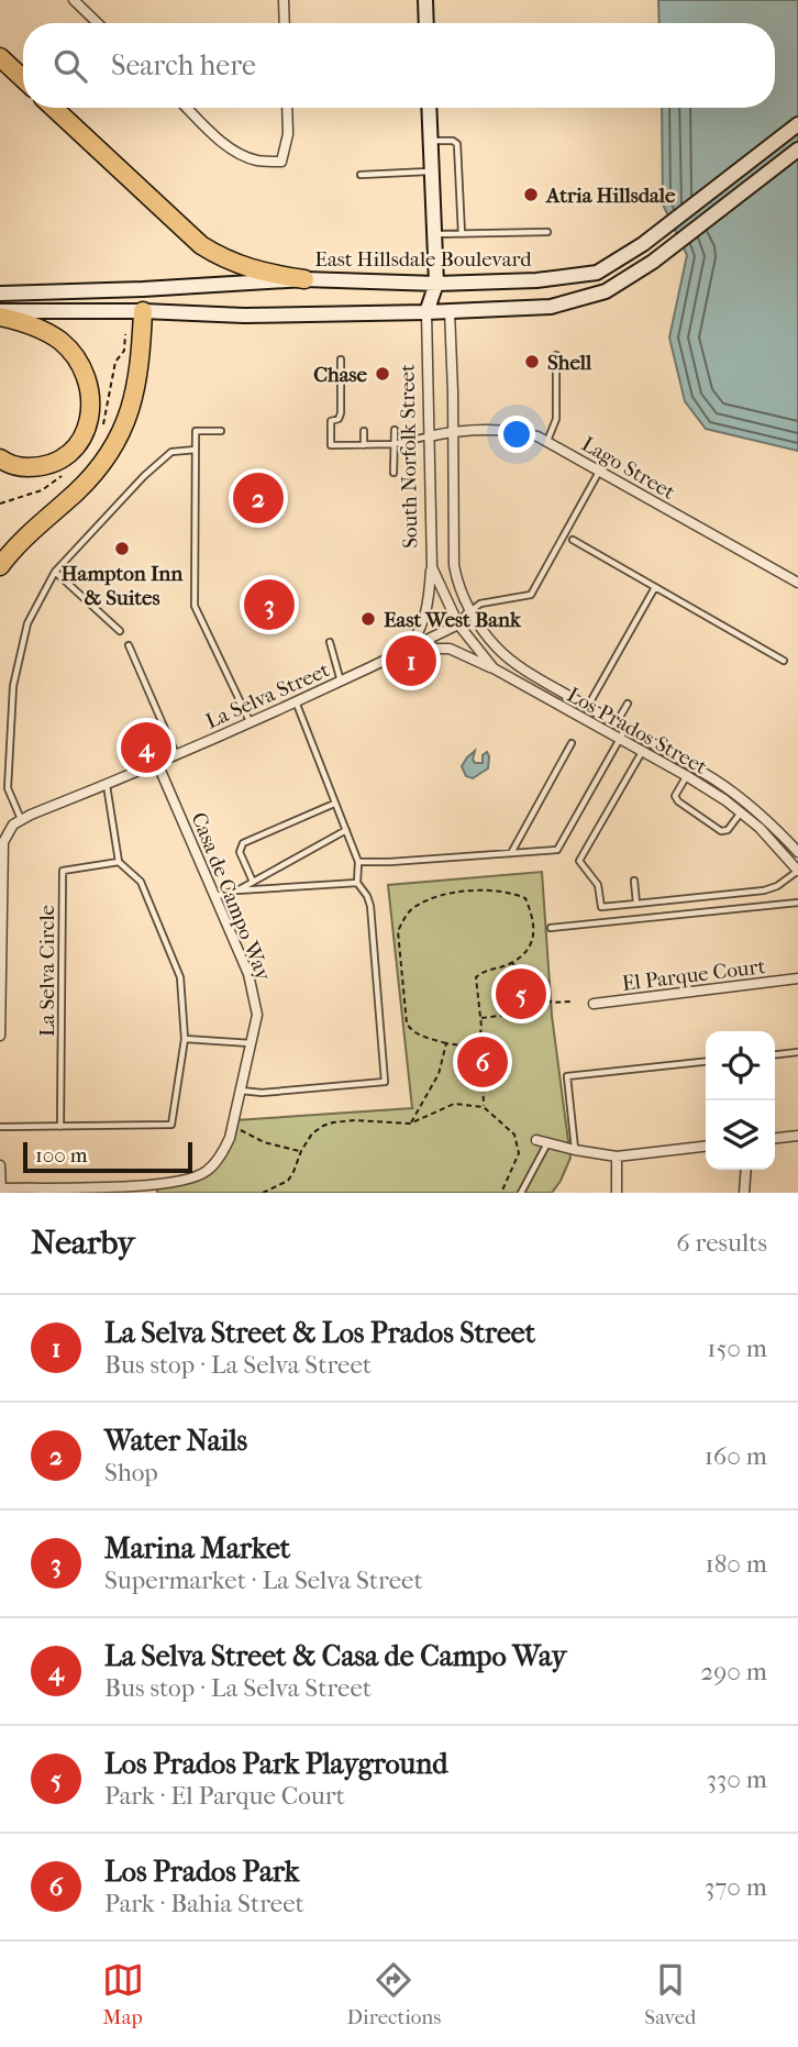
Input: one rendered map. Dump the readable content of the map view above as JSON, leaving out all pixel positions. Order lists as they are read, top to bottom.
{
  "streets": {
    "main road": ["East Hillsdale Boulevard", "South Norfolk Street"],
    "street": [
      "Lago Street",
      "La Selva Street",
      "Los Prados Street",
      "Casa de Campo Way",
      "El Parque Court"
    ],
    "lane": ["La Selva Circle"]
  },
  "crossings": [
    ["East Hillsdale Boulevard", "South Norfolk Street"],
    ["South Norfolk Street", "Lago Street"],
    ["South Norfolk Street", "La Selva Street"],
    ["South Norfolk Street", "Los Prados Street"],
    ["La Selva Street", "Los Prados Street"],
    ["La Selva Street", "Casa de Campo Way"]
  ],
  "places": [
    "Atria Hillsdale",
    "Shell",
    "Chase",
    "Hampton Inn & Suites",
    "East West Bank"
  ],
  "scale_bar": "100 m",
  "page": {
    "search": "Search here",
    "pins": [
      "2",
      "3",
      "1",
      "4",
      "5",
      "6"
    ],
    "scale": "100 m",
    "heading": ["Nearby", "6 results"],
    "list": [
      {
        "mark": "1",
        "name": "La Selva Street & Los Prados Street",
        "note": "Bus stop · La Selva Street",
        "value": "150 m"
      },
      {
        "mark": "2",
        "name": "Water Nails",
        "note": "Shop",
        "value": "160 m"
      },
      {
        "mark": "3",
        "name": "Marina Market",
        "note": "Supermarket · La Selva Street",
        "value": "180 m"
      },
      {
        "mark": "4",
        "name": "La Selva Street & Casa de Campo Way",
        "note": "Bus stop · La Selva Street",
        "value": "290 m"
      },
      {
        "mark": "5",
        "name": "Los Prados Park Playground",
        "note": "Park · El Parque Court",
        "value": "330 m"
      },
      {
        "mark": "6",
        "name": "Los Prados Park",
        "note": "Park · Bahia Street",
        "value": "370 m"
      }
    ],
    "nav": ["Map", "Directions", "Saved"]
  }
}
